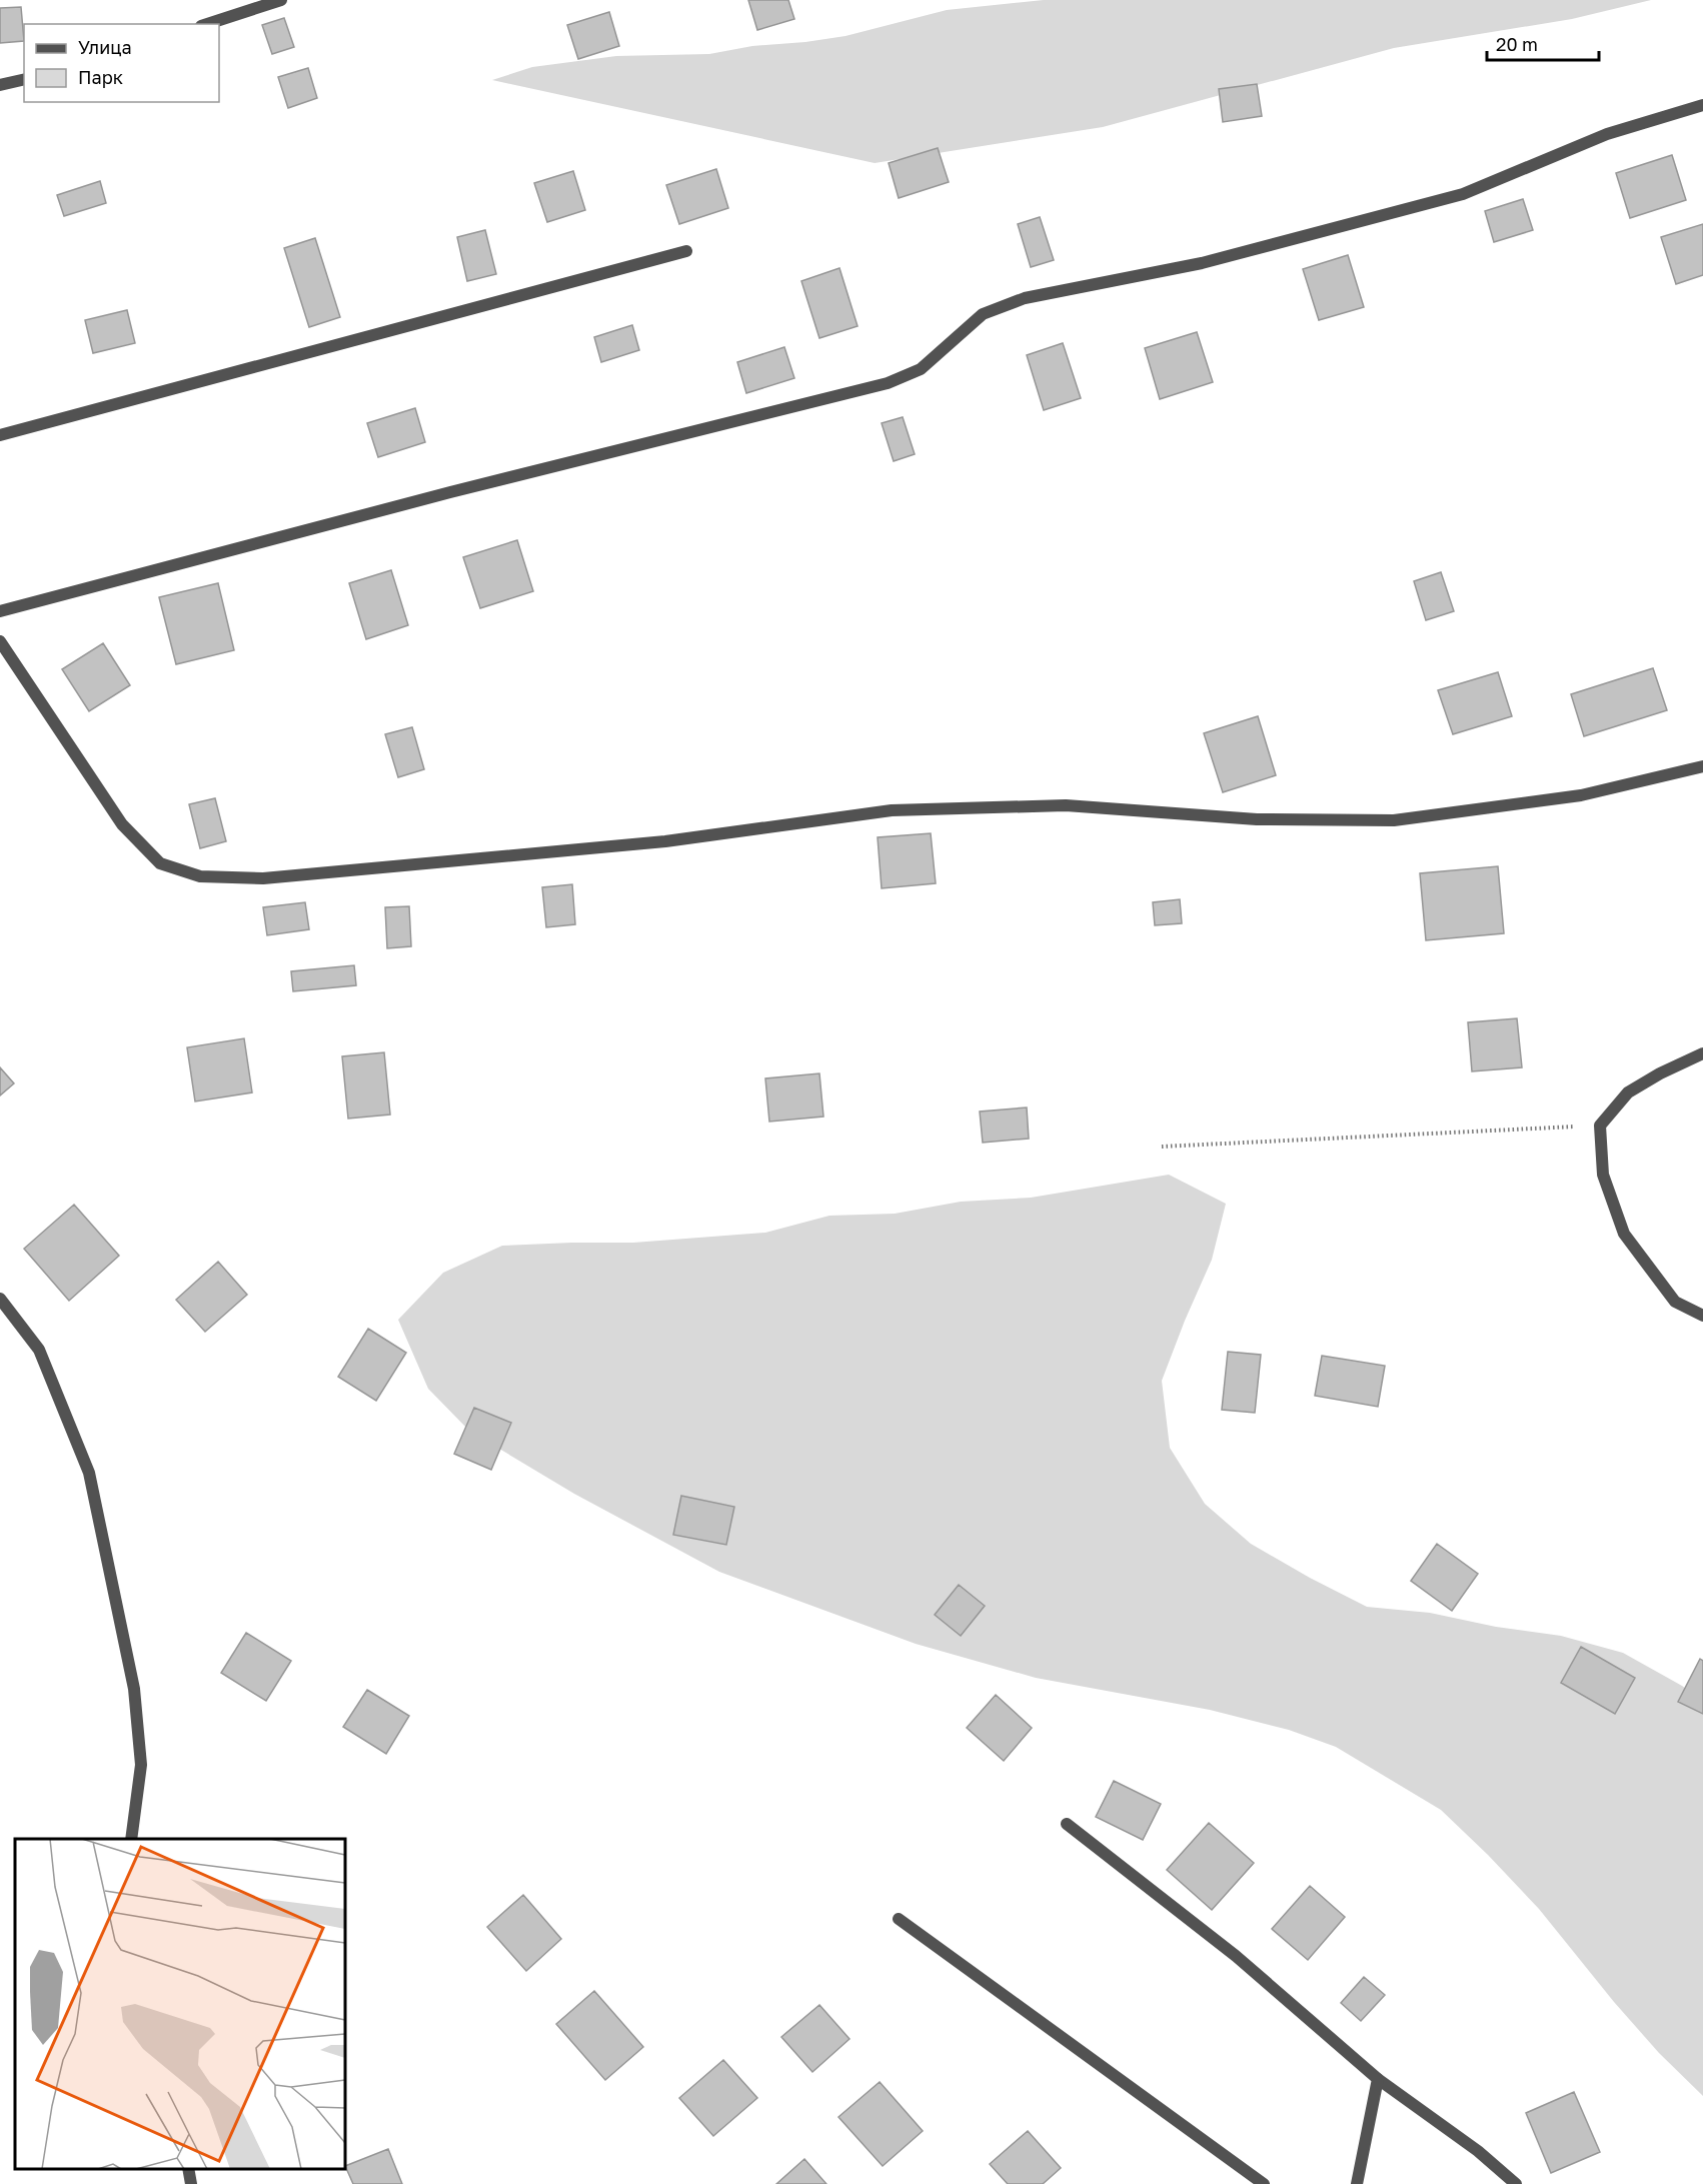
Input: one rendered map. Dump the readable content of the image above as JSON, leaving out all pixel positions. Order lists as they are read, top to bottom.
{
  "legend": ["Улица", "Парк"],
  "scale_bar": "20 m"
}
